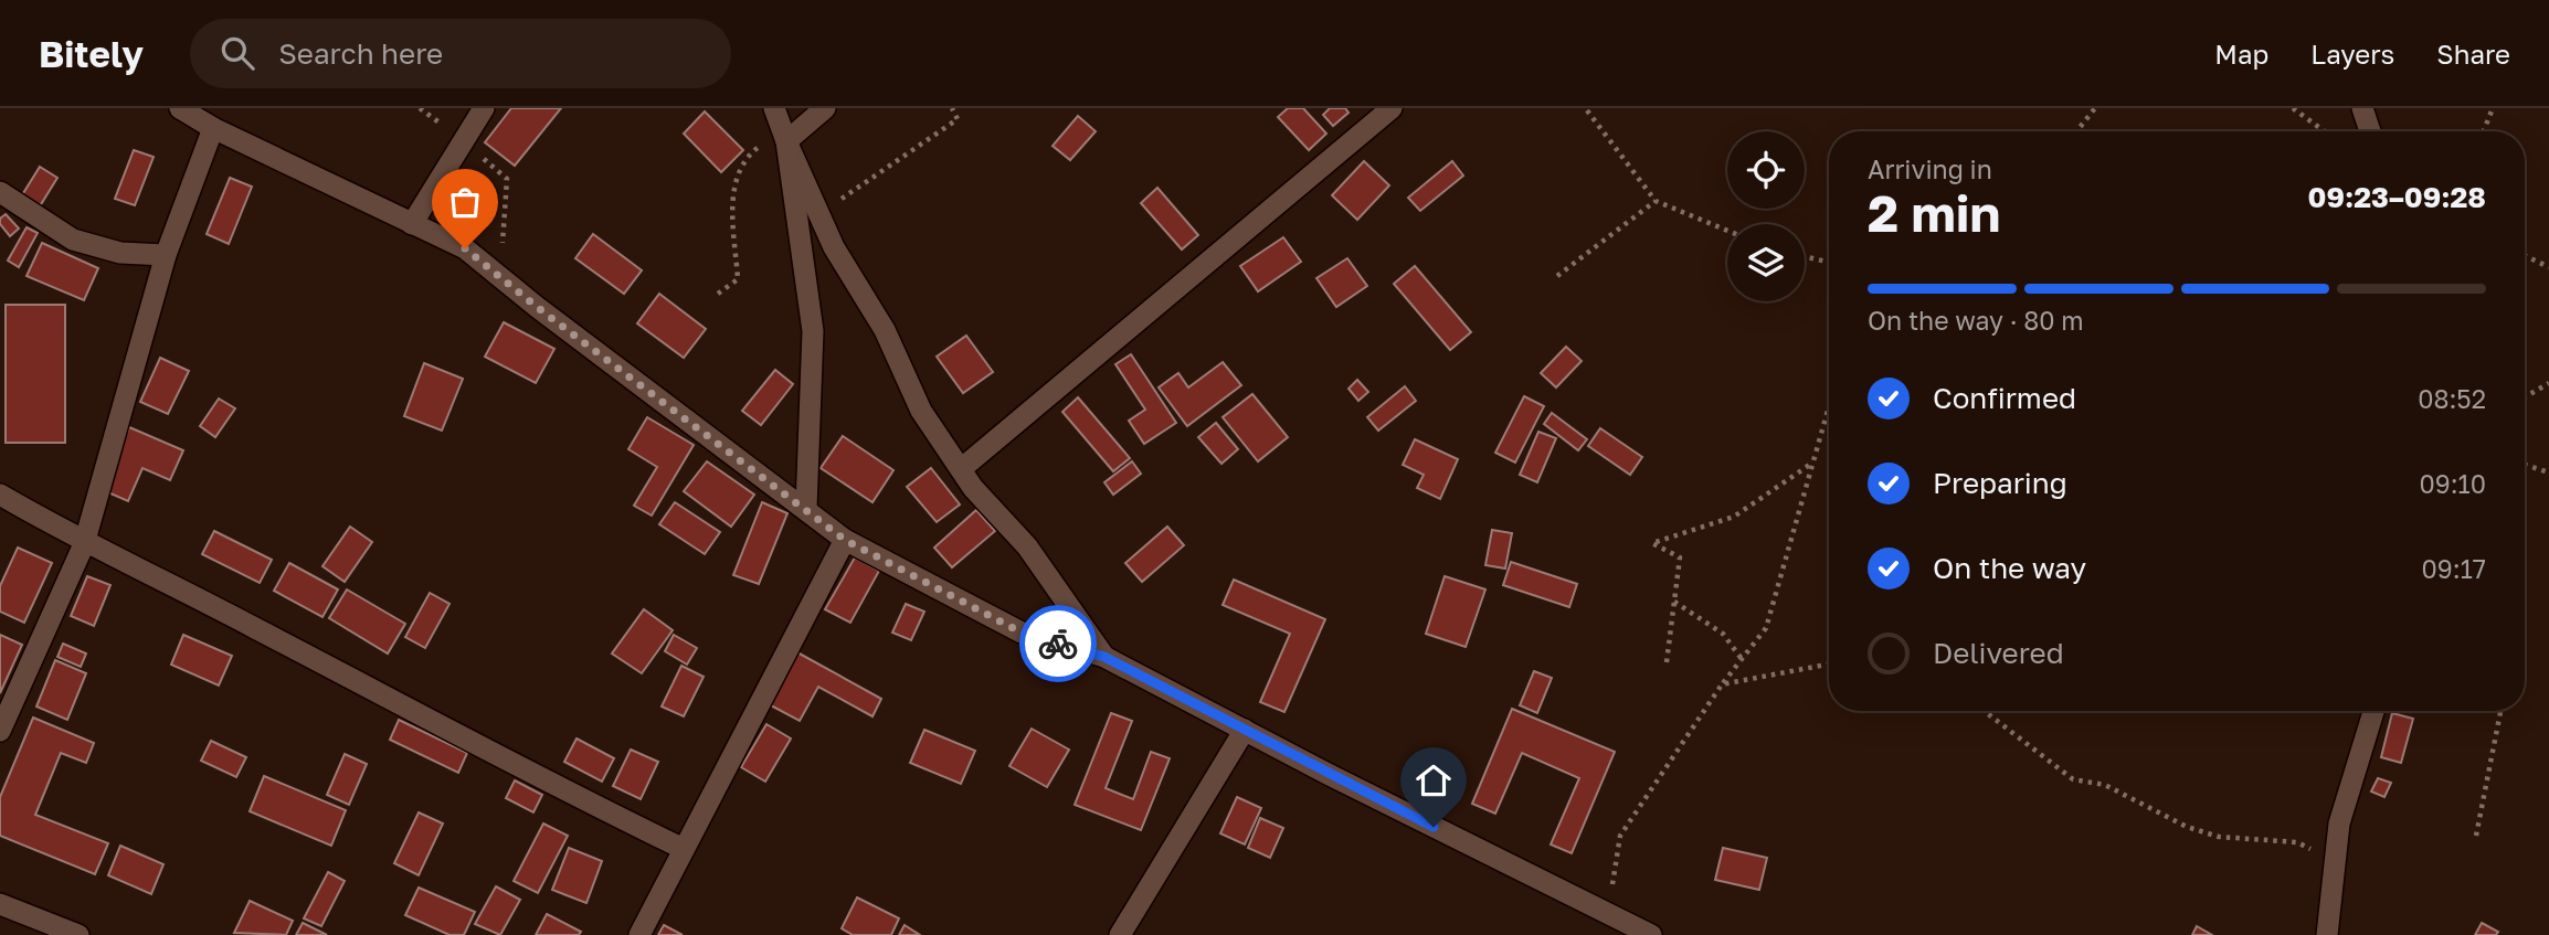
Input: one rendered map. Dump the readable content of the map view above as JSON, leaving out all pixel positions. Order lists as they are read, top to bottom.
{
  "page": {
    "header": "Bitely",
    "search": "Search here",
    "nav": ["Map", "Layers", "Share"],
    "heading": ["2 min", "Arriving in", "09:23–09:28"],
    "bar": "On the way · 80 m",
    "list": [
      ["Confirmed", "08:52"],
      ["Preparing", "09:10"],
      ["On the way", "09:17"],
      "Delivered"
    ]
  }
}
